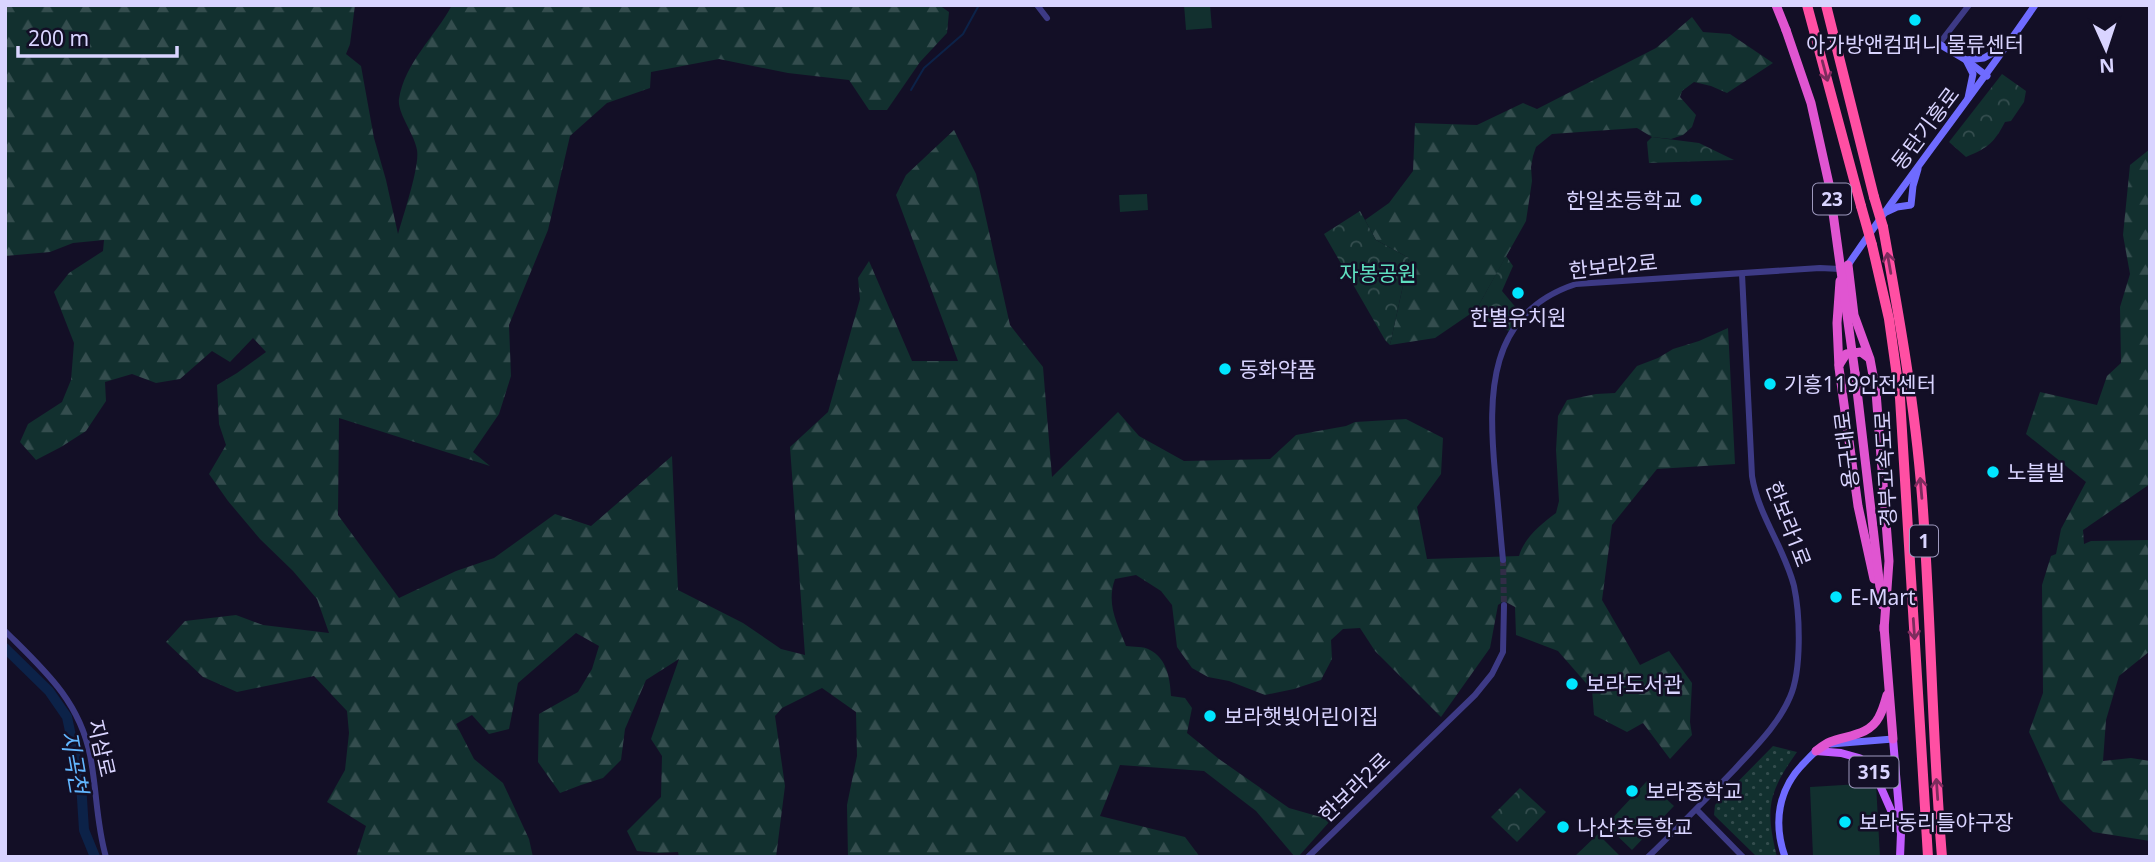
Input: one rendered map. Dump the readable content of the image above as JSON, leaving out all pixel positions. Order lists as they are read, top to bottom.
{
  "streets": {
    "highway": [
      "23",
      "용구대로",
      "경부고속도로",
      "1",
      "315"
    ],
    "main road": ["동탄기흥로"],
    "street": ["한보라2로", "한보라1로", "지삼로"]
  },
  "crossings": [
    ["동탄기흥로", "한보라2로"],
    ["한보라2로", "한보라1로"],
    ["용구대로", "315"]
  ],
  "water": ["지곡천"],
  "parks": ["자봉공원"],
  "places": [
    "아가방앤컴퍼니 물류센터",
    "한일초등학교",
    "한별유치원",
    "동화약품",
    "기흥119안전센터",
    "노블빌",
    "E-Mart",
    "보라도서관",
    "보라햇빛어린이집",
    "보라중학교",
    "보라동리틀야구장",
    "나산초등학교"
  ],
  "scale_bar": "200 m",
  "north": "bottom"
}
